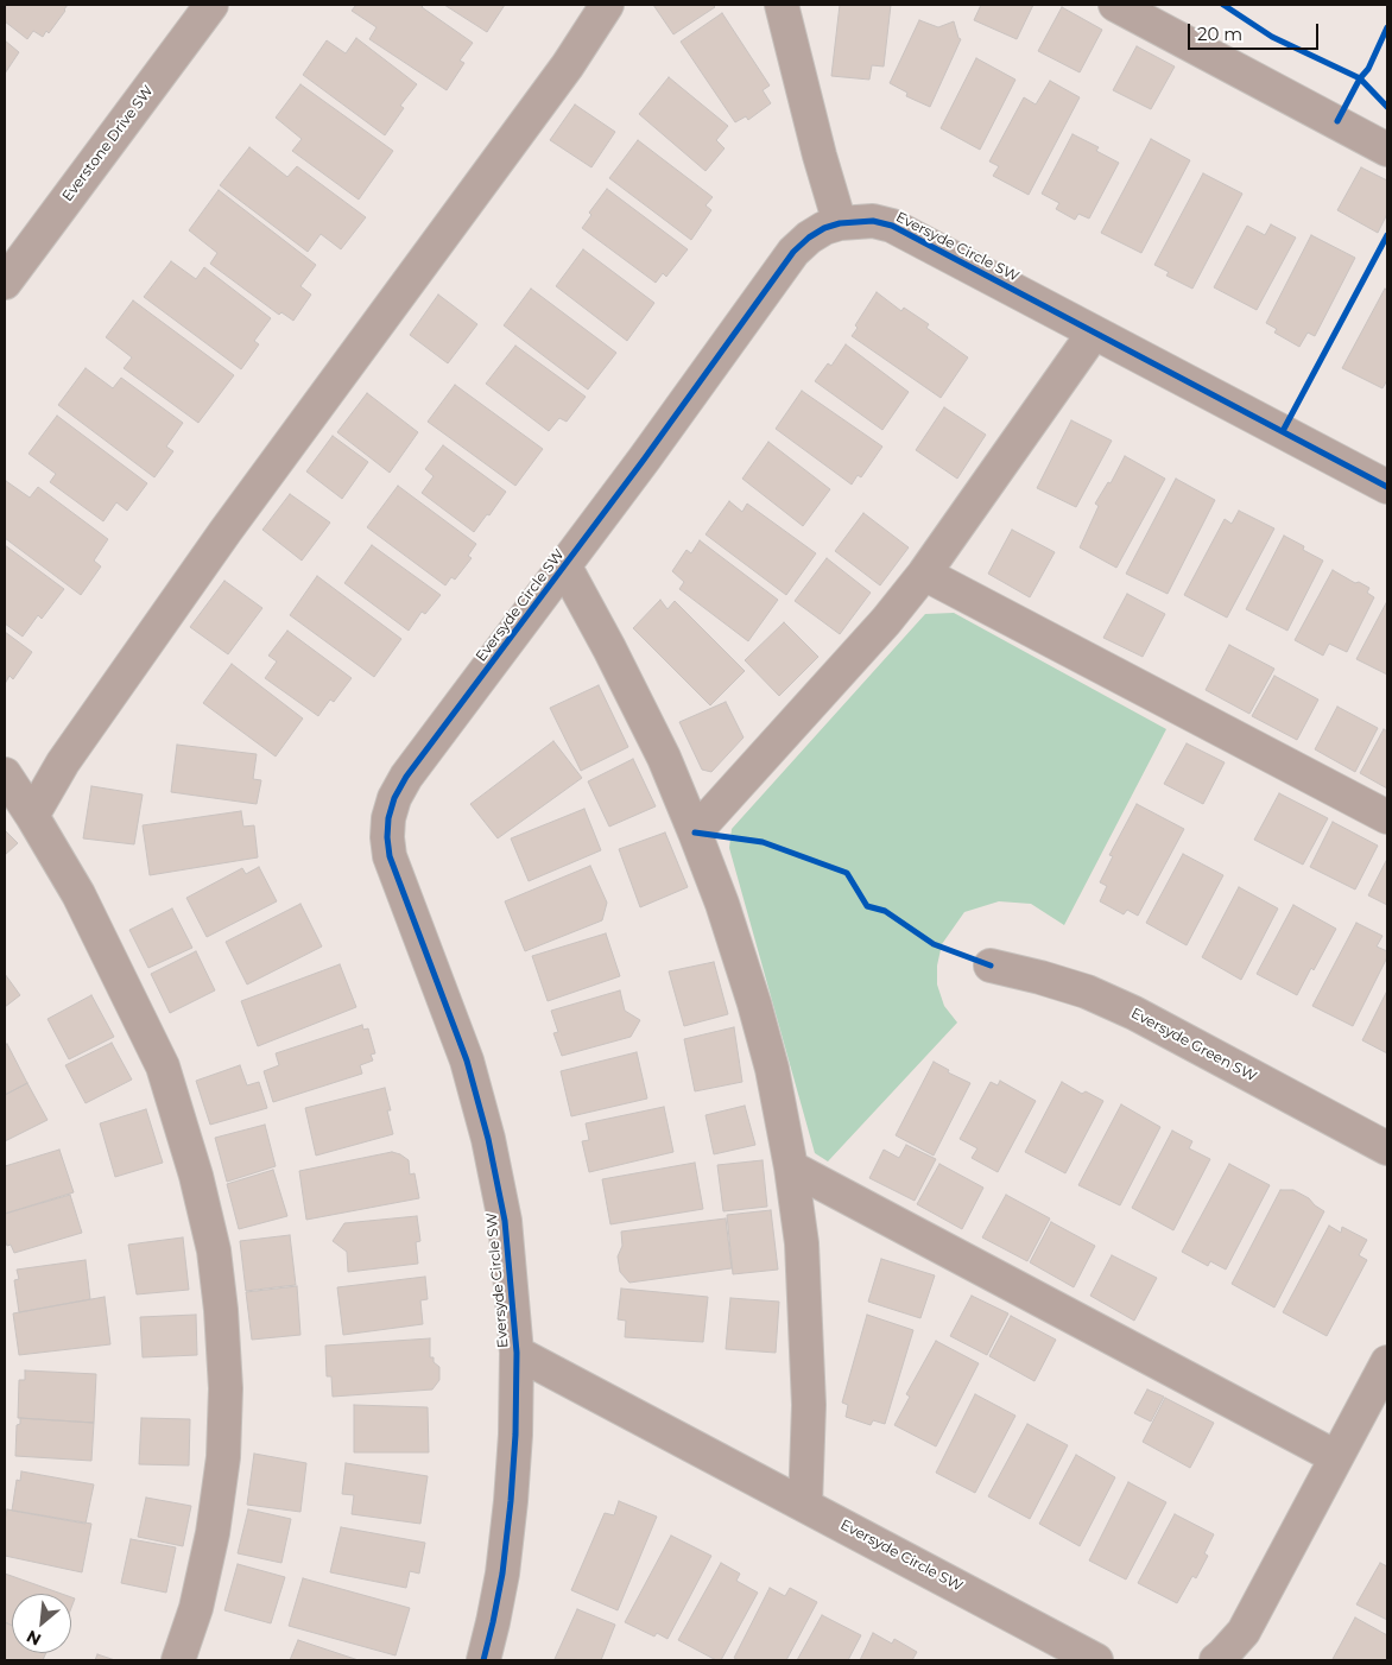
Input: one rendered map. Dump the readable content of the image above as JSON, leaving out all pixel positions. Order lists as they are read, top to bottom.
{
  "streets": {
    "street": ["Everstone Drive SW", "Eversyde Circle SW", "Eversyde Green SW"]
  },
  "scale_bar": "20 m",
  "north": "bottom left"
}
